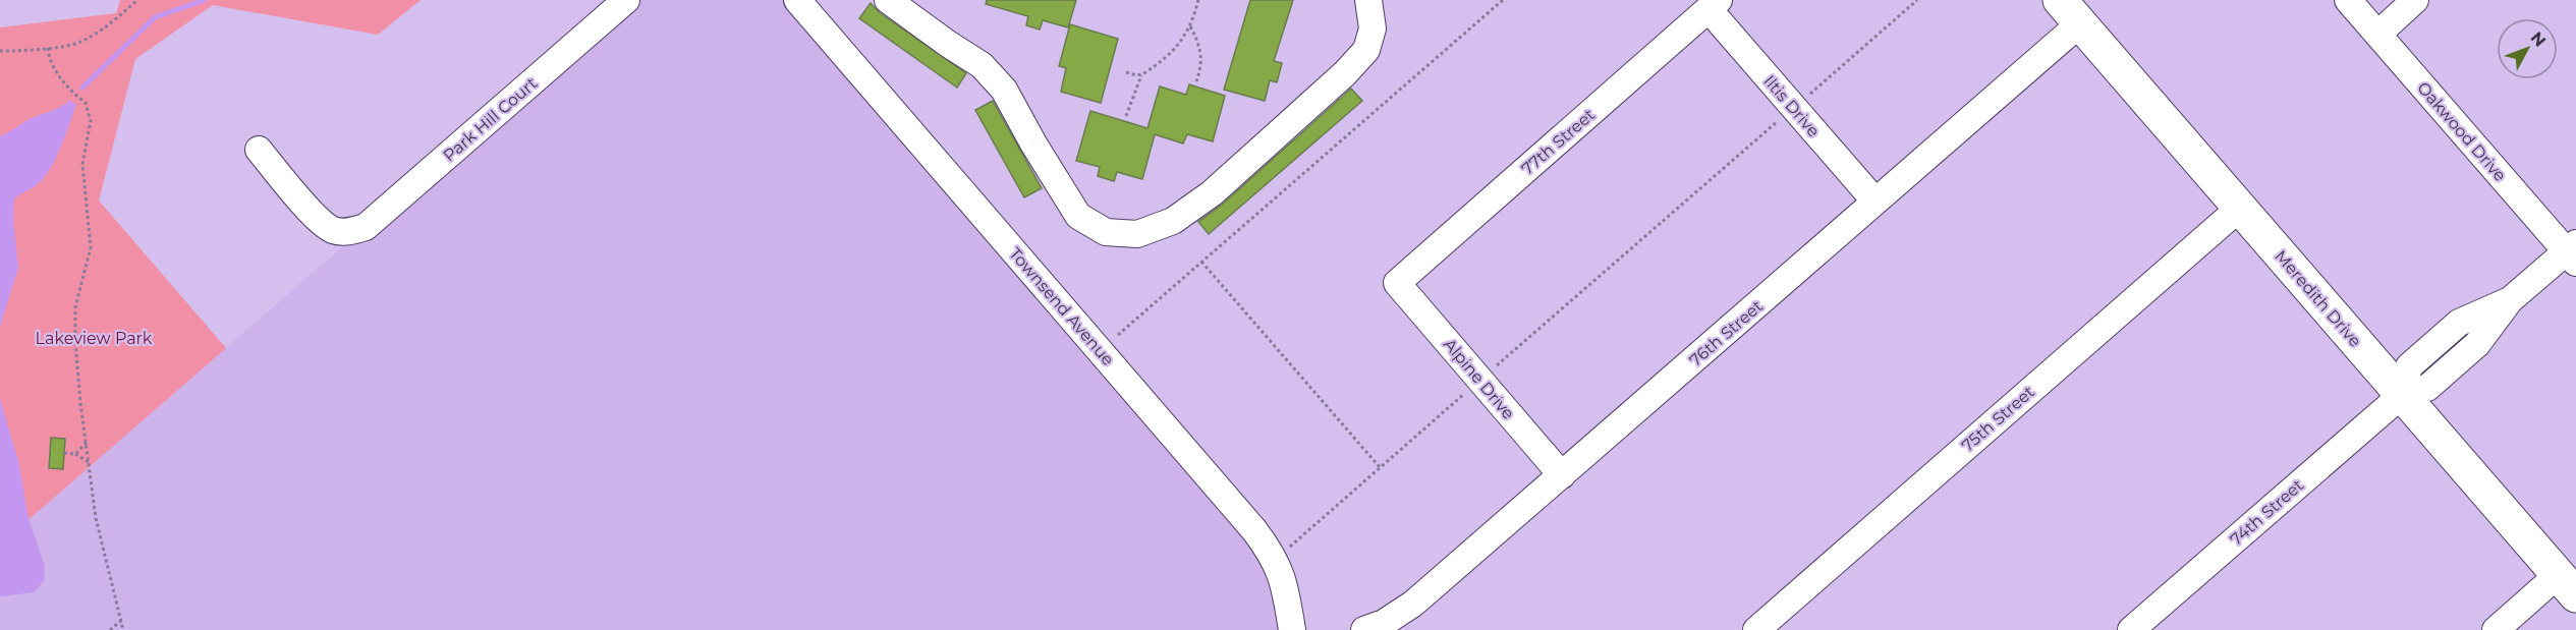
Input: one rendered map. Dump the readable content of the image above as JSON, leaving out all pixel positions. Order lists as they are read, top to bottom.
{
  "streets": {
    "main road": ["Meredith Drive"],
    "street": [
      "Iltis Drive",
      "Park Hill Court",
      "Oakwood Drive",
      "77th Street",
      "Townsend Avenue",
      "76th Street",
      "Alpine Drive",
      "75th Street",
      "74th Street"
    ]
  },
  "crossings": [
    ["Iltis Drive", "77th Street"],
    ["Iltis Drive", "76th Street"],
    ["77th Street", "Alpine Drive"],
    ["Meredith Drive", "76th Street"],
    ["Meredith Drive", "75th Street"],
    ["Meredith Drive", "74th Street"],
    ["76th Street", "Alpine Drive"]
  ],
  "parks": ["Lakeview Park"],
  "north": "top right"
}
